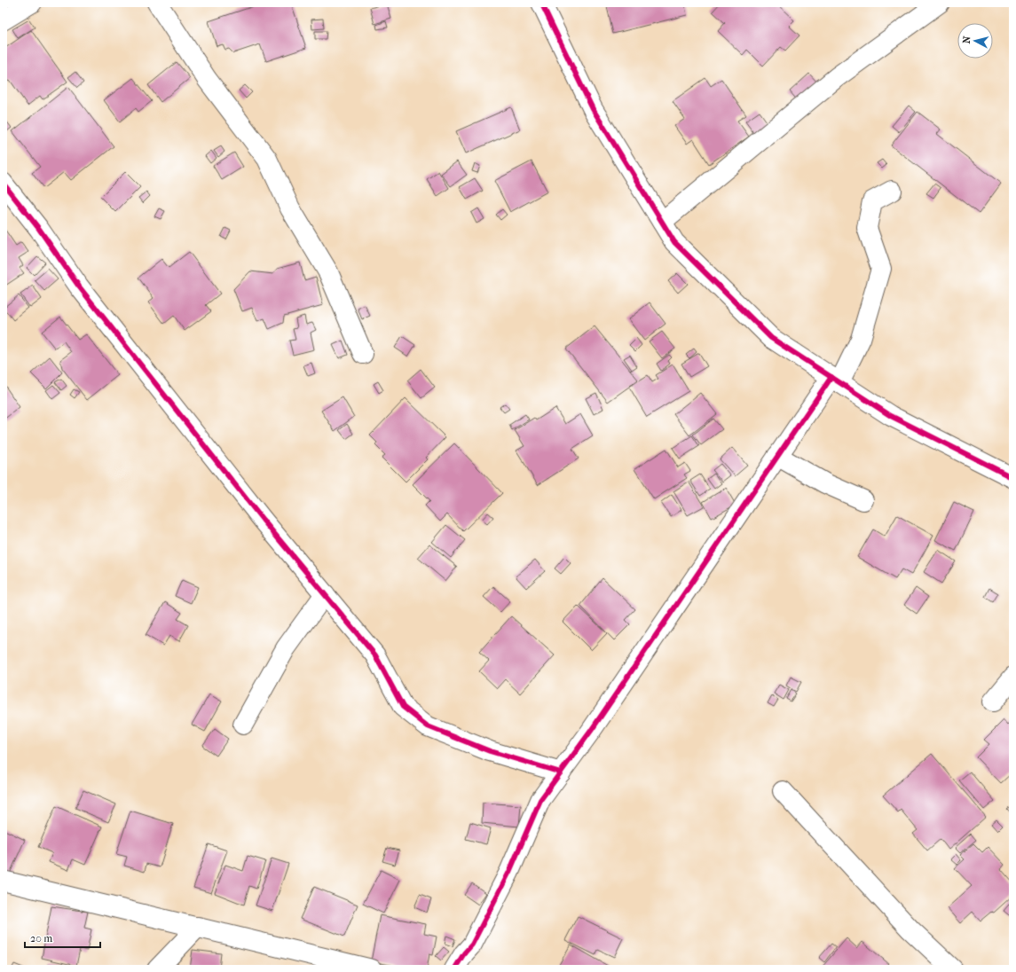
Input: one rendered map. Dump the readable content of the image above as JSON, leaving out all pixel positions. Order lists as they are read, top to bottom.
{
  "scale_bar": "20 m",
  "north": "left"
}
